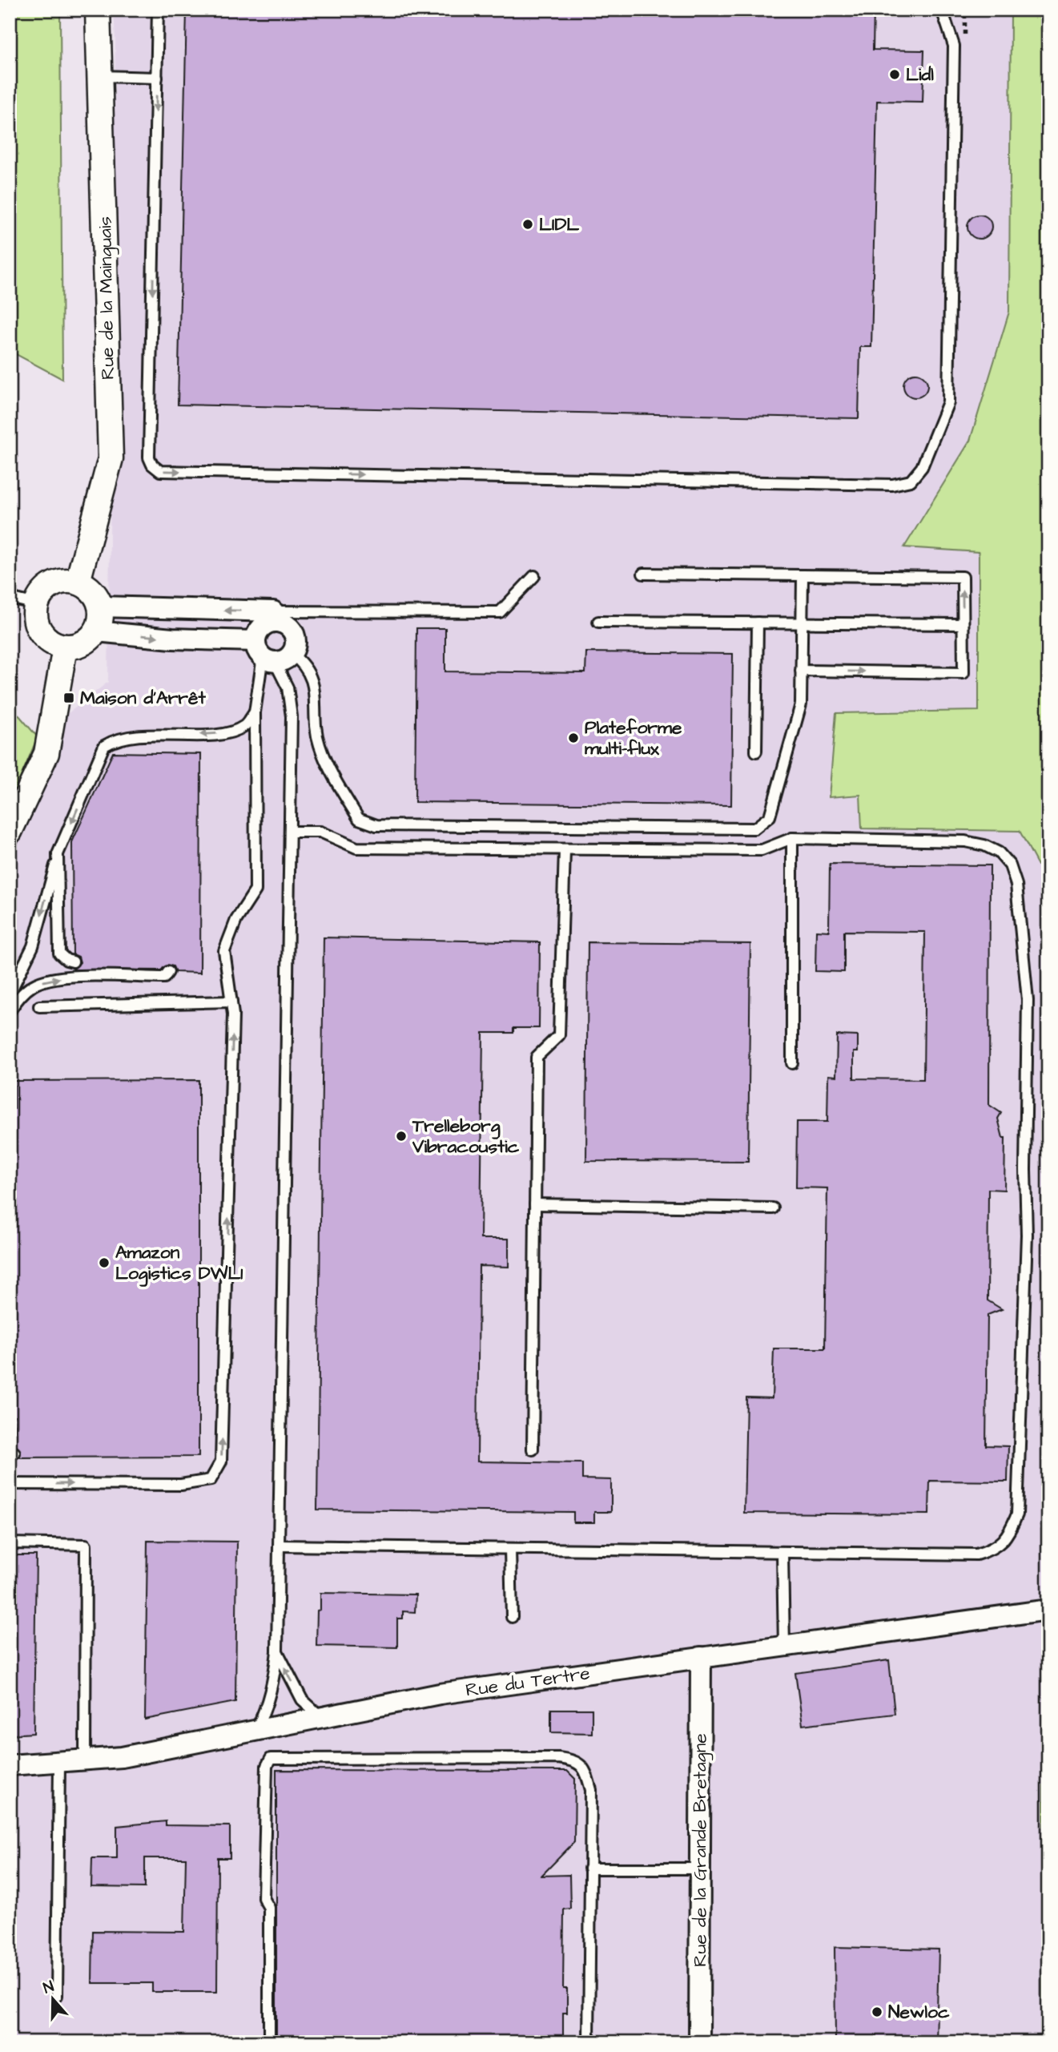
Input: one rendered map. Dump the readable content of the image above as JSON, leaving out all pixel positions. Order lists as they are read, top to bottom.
{
  "streets": {
    "street": ["Rue de la Mainguais", "Rue du Tertre", "Rue de la Grande Bretagne"]
  },
  "crossings": [
    ["Rue du Tertre", "Rue de la Grande Bretagne"]
  ],
  "places": {
    "other": [
      "Lidl",
      "LIDL",
      "Plateforme multi-flux",
      "Trelleborg Vibracoustic",
      "Amazon Logistics DWL1",
      "Newloc"
    ],
    "transit": ["Maison d'Arrêt"]
  },
  "north": "top"
}
